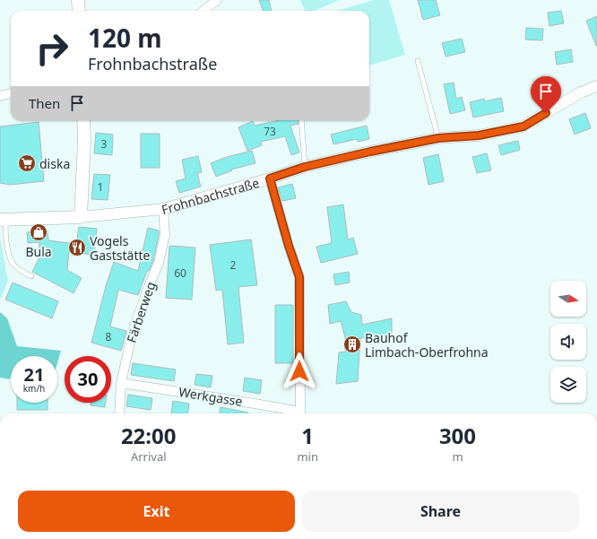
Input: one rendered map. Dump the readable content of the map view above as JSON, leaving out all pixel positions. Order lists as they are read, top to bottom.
{
  "streets": {
    "main road": ["Frohnbachstraße"],
    "street": ["Färberweg", "Werkgasse"]
  },
  "crossings": [
    ["Frohnbachstraße", "Färberweg"],
    ["Färberweg", "Werkgasse"]
  ],
  "places": {
    "supermarket": ["diska"],
    "shop": ["Bula"],
    "restaurant": ["Vogels Gaststätte"],
    "building": ["Bauhof Limbach-Oberfrohna"]
  },
  "house_numbers": [
    "73",
    "3",
    "1",
    "2",
    "60",
    "8"
  ],
  "north": "right",
  "page": {
    "turn": ["120 m", "Frohnbachstraße"],
    "then": "Then",
    "speed": "21 km/h",
    "limit": "30",
    "eta": [
      "22:00",
      "Arrival",
      "1",
      "min",
      "300",
      "m"
    ],
    "buttons": ["Exit", "Share"]
  }
}
